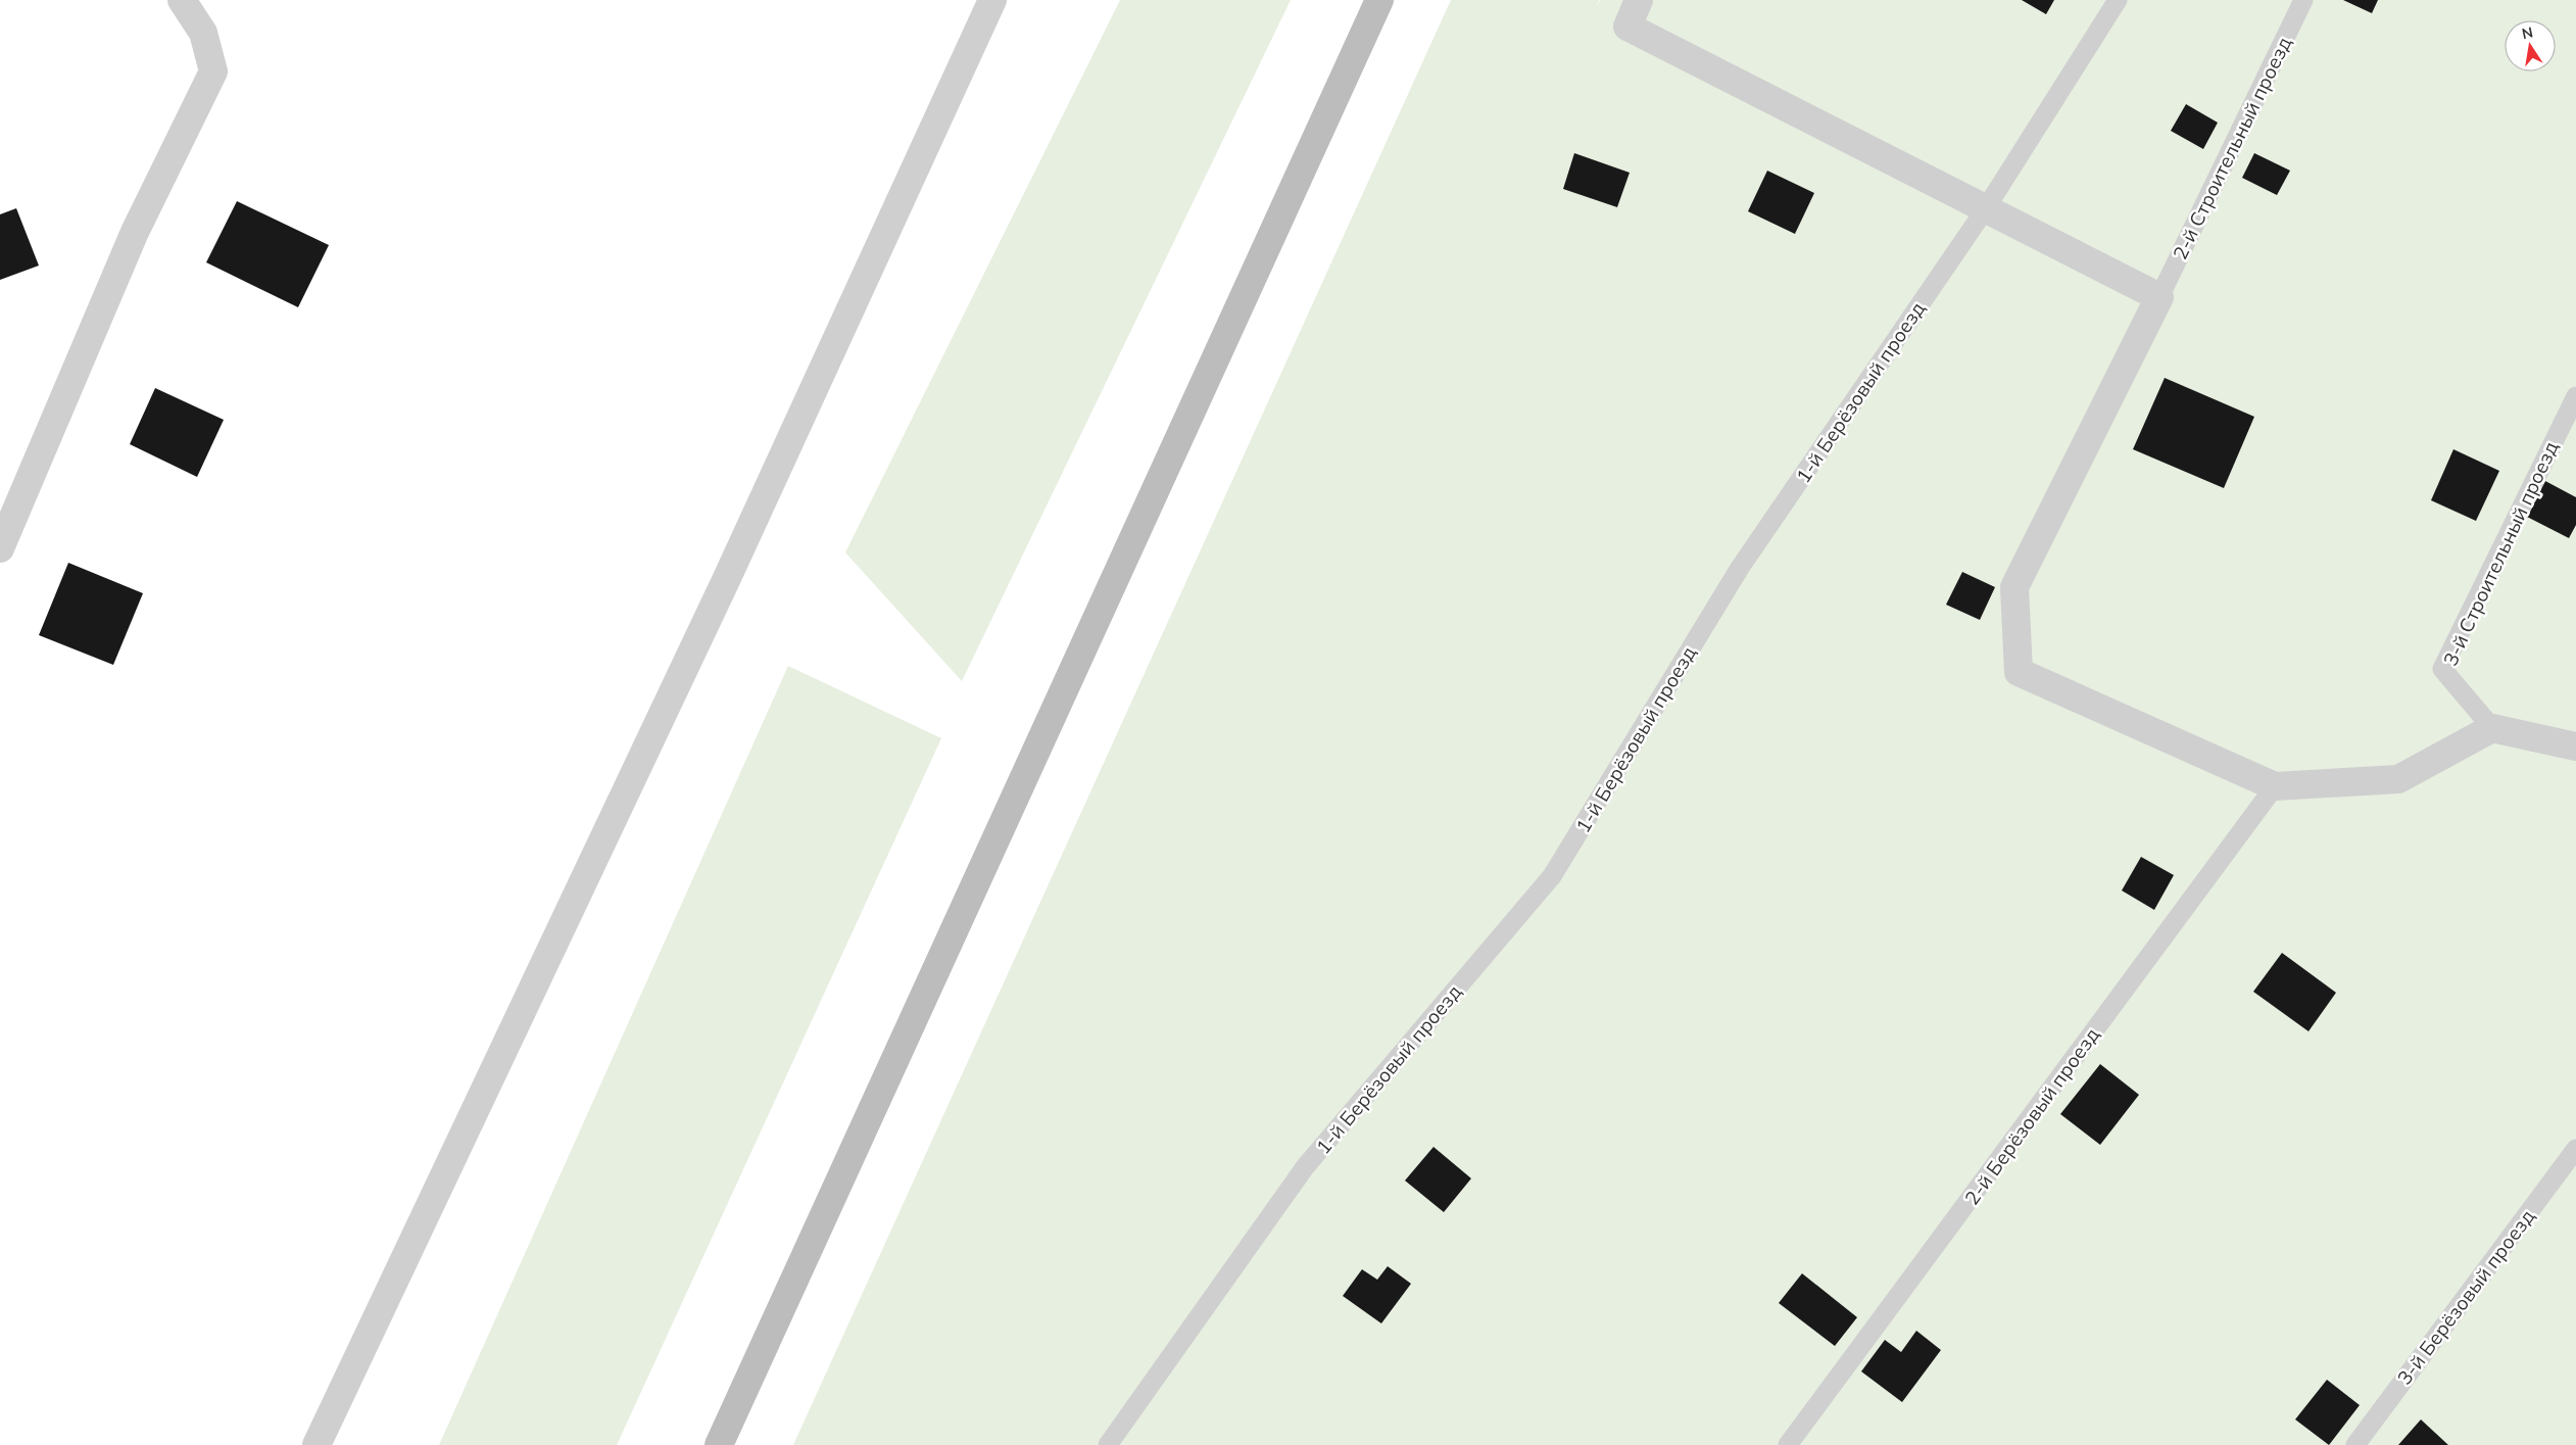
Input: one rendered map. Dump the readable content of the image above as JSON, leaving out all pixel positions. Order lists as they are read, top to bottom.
{
  "streets": {
    "lane": [
      "2-й Строительный проезд",
      "1-й Берёзовый проезд",
      "3-й Строительный проезд",
      "2-й Берёзовый проезд",
      "3-й Берёзовый проезд"
    ]
  },
  "north": "top"
}
